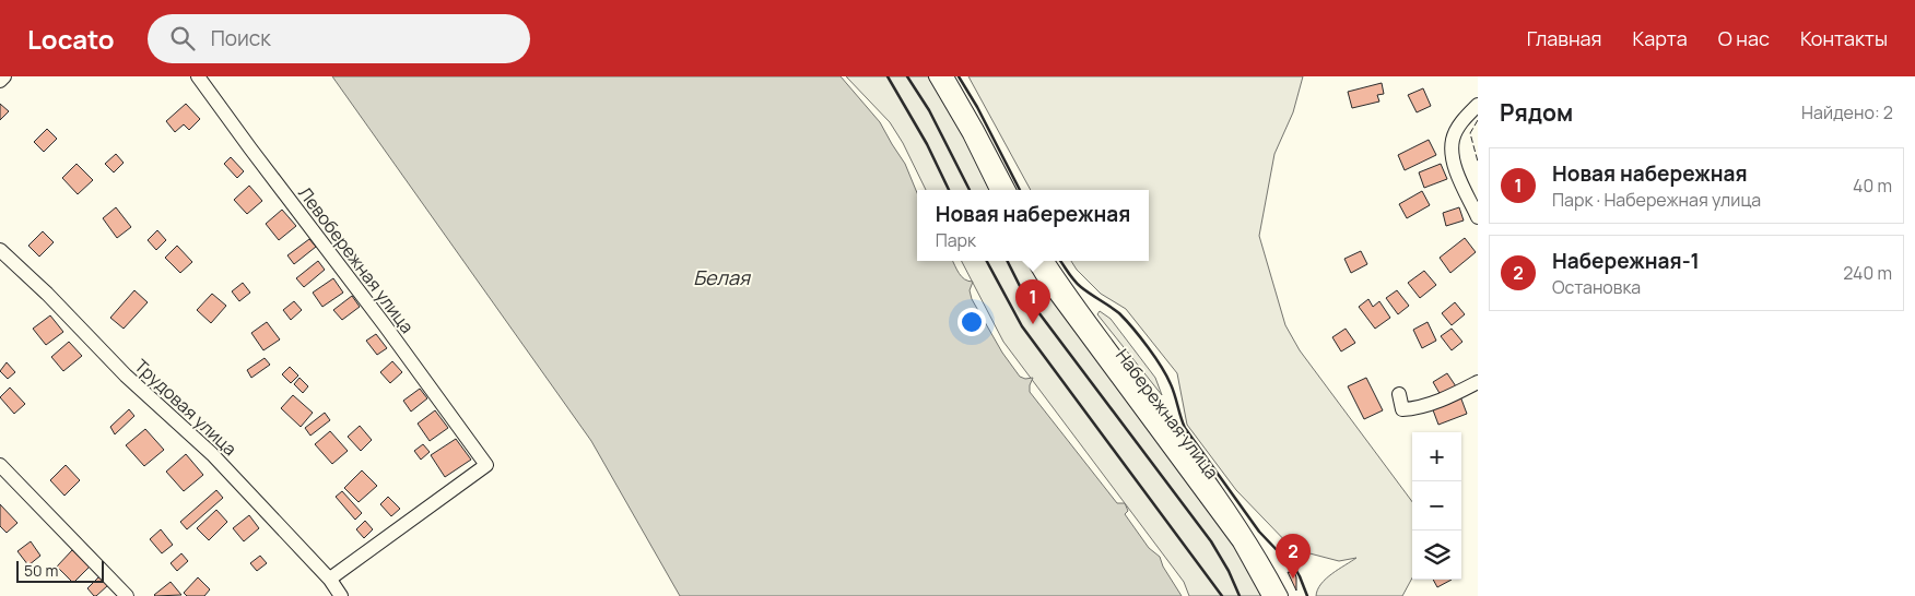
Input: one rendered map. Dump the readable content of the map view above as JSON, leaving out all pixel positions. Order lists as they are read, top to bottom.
{
  "streets": {
    "street": ["Левобережная улица", "Трудовая улица", "Набережная улица"]
  },
  "crossings": [
    ["Левобережная улица", "Трудовая улица"]
  ],
  "water": ["Белая"],
  "scale_bar": "50 m",
  "page": {
    "header": "Locato",
    "search": "Поиск",
    "nav": [
      "Главная",
      "Карта",
      "О нас",
      "Контакты"
    ],
    "heading": ["Рядом", "Найдено: 2"],
    "list": [
      {
        "mark": "1",
        "name": "Новая набережная",
        "note": "Парк · Набережная улица",
        "value": "40 m"
      },
      {
        "mark": "2",
        "name": "Набережная-1",
        "note": "Остановка",
        "value": "240 m"
      }
    ],
    "popup": ["Новая набережная", "Парк"],
    "pins": ["1", "2"],
    "map_buttons": ["+", "−"],
    "scale": "50 m"
  }
}
